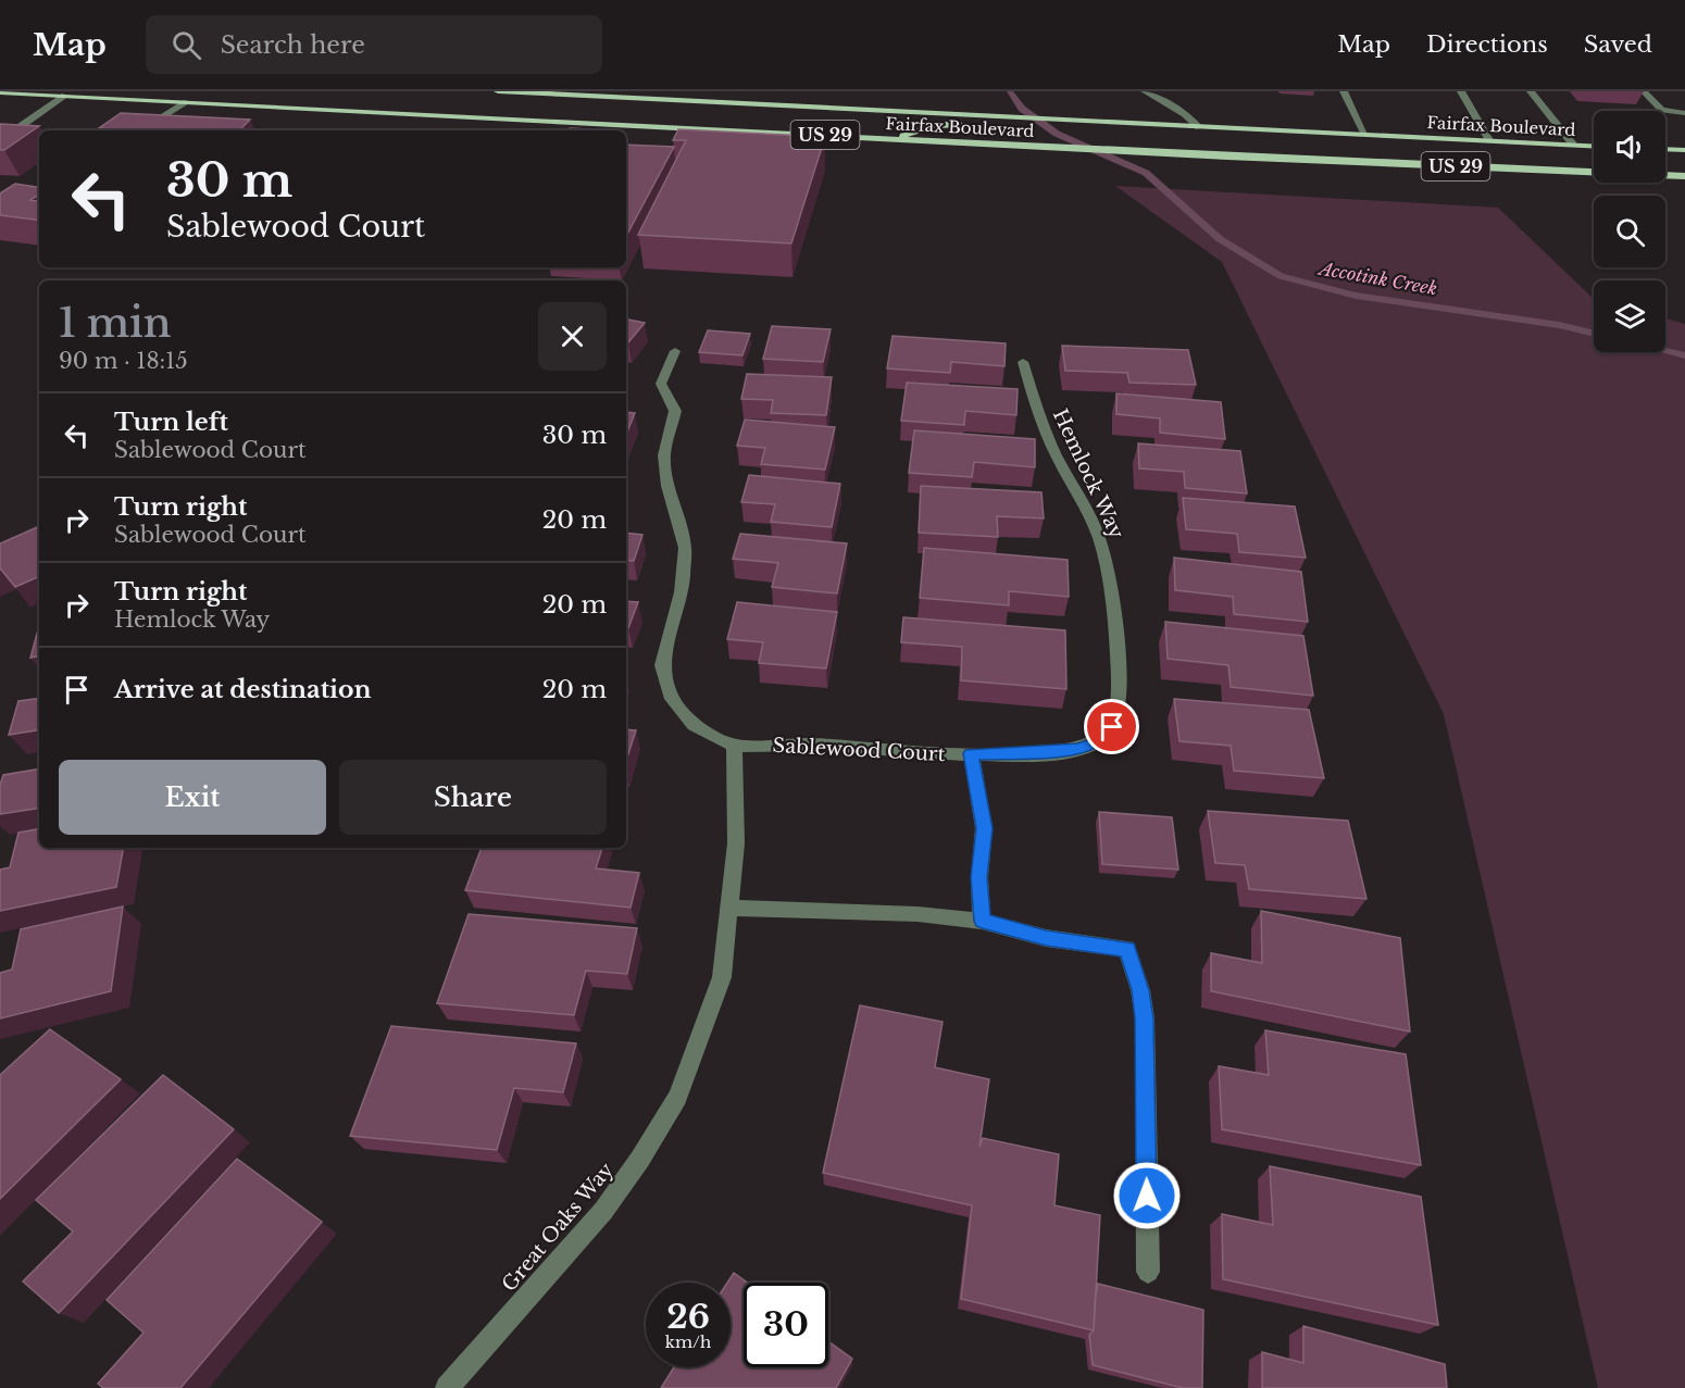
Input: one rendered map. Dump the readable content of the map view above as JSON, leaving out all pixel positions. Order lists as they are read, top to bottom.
{
  "streets": {
    "main road": ["Fairfax Boulevard", "US 29"],
    "street": ["Hemlock Way", "Sablewood Court", "Great Oaks Way"]
  },
  "crossings": [
    ["Hemlock Way", "Sablewood Court"],
    ["Sablewood Court", "Great Oaks Way"]
  ],
  "water": ["Accotink Creek"],
  "page": {
    "header": "Map",
    "search": "Search here",
    "nav": ["Map", "Directions", "Saved"],
    "turn": ["30 m", "Sablewood Court"],
    "heading": ["1 min", "90 m · 18:15"],
    "list": [
      {
        "name": "Turn left",
        "note": "Sablewood Court",
        "value": "30 m"
      },
      {
        "name": "Turn right",
        "note": "Sablewood Court",
        "value": "20 m"
      },
      {
        "name": "Turn right",
        "note": "Hemlock Way",
        "value": "20 m"
      },
      {
        "name": "Arrive at destination",
        "value": "20 m"
      }
    ],
    "buttons": ["Exit", "Share"],
    "speed": "26 km/h",
    "limit": "30"
  }
}
